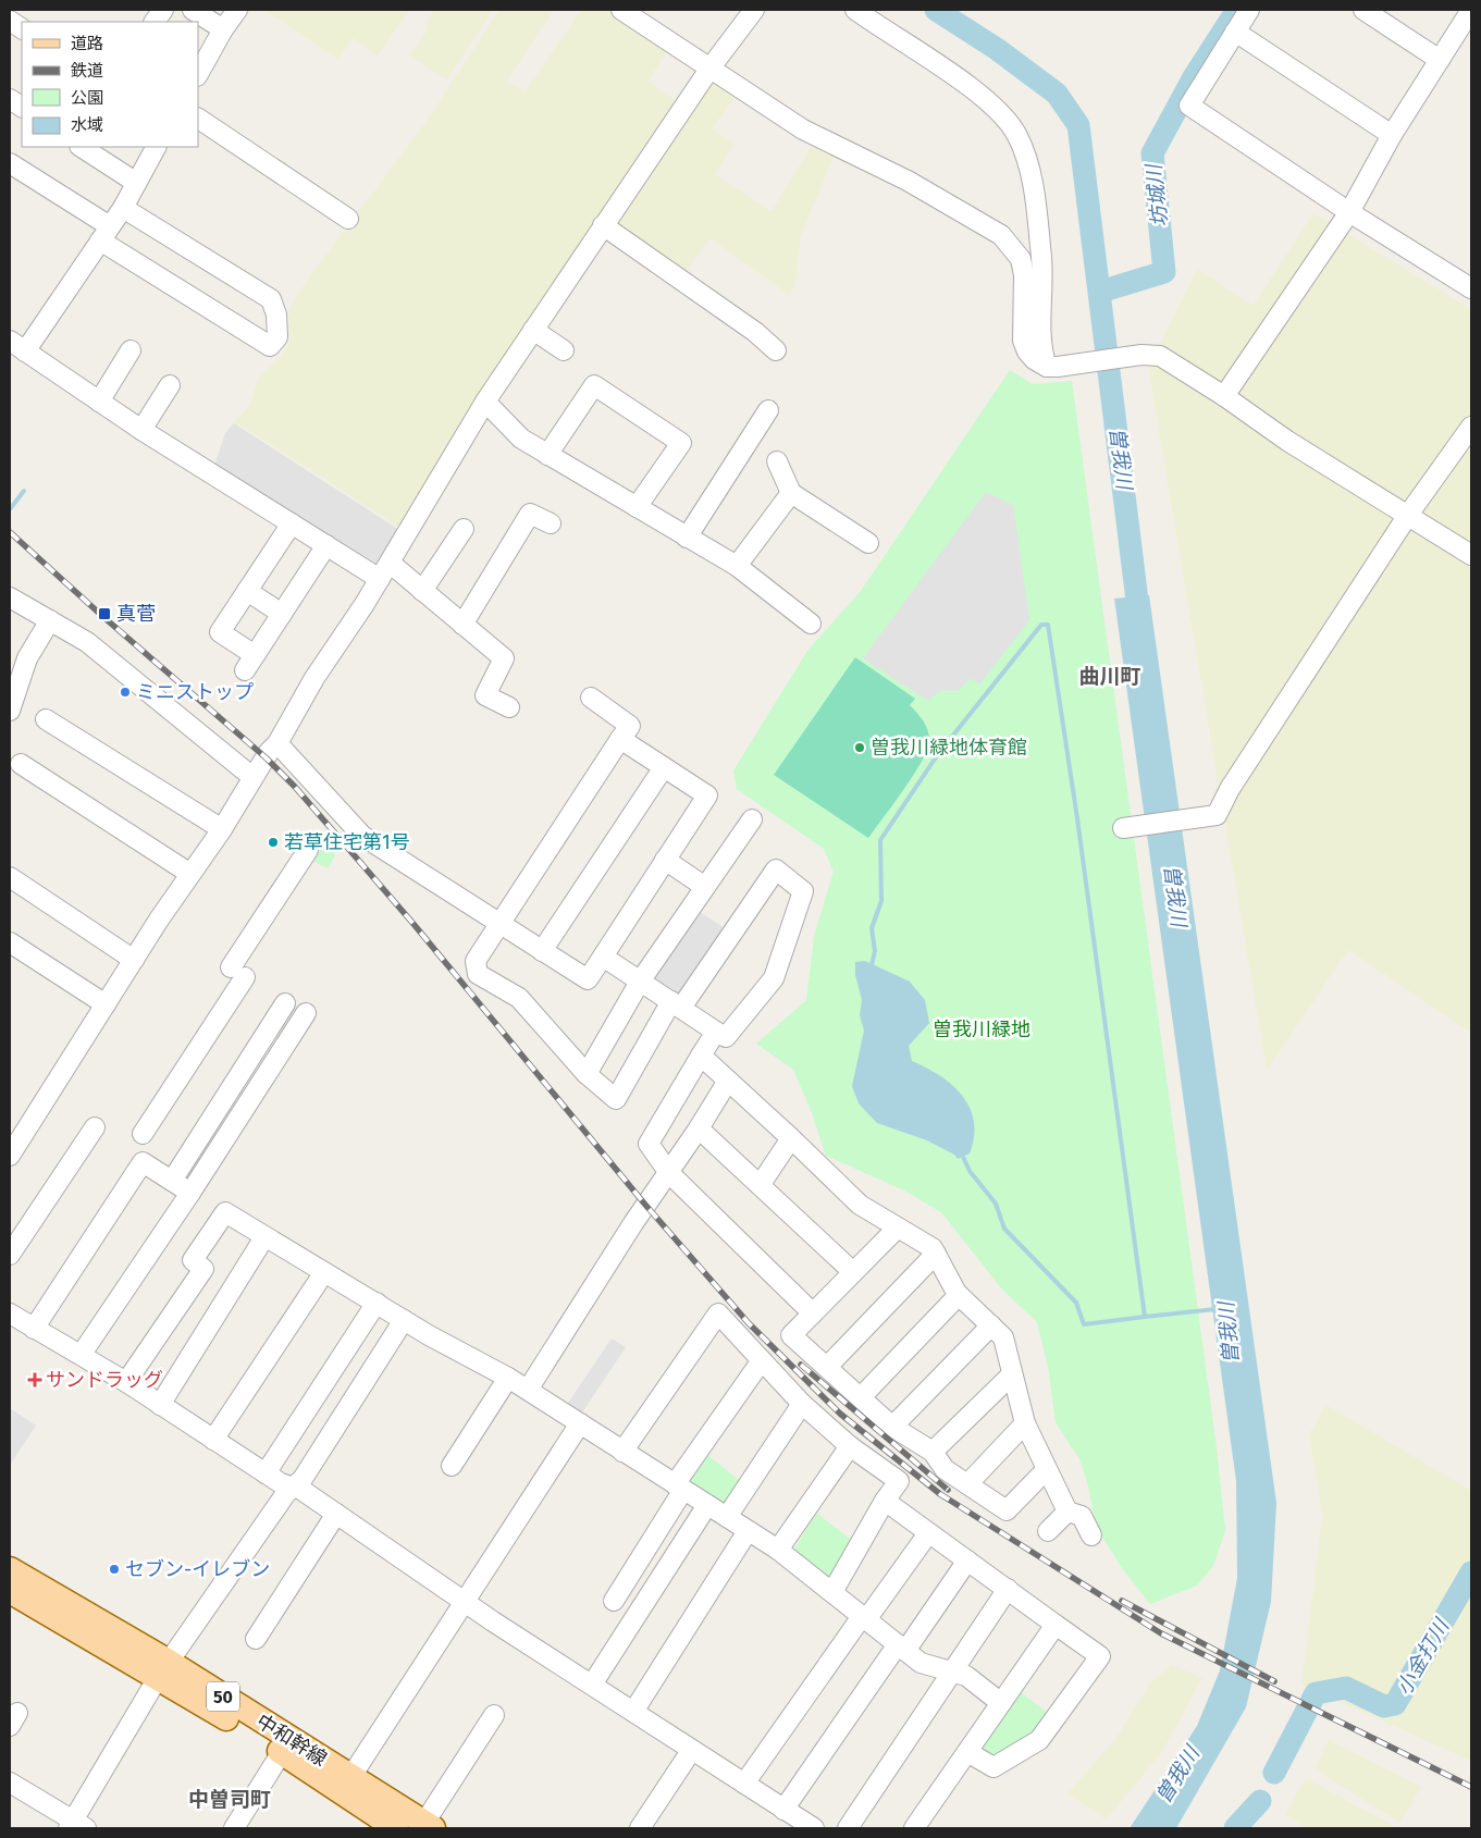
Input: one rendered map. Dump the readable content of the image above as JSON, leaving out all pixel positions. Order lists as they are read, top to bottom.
{
  "streets": {
    "main road": ["50", "中和幹線"]
  },
  "districts": ["曲川町", "中曽司町"],
  "water": ["坊城川", "曽我川", "小金打川"],
  "parks": ["曽我川緑地"],
  "places": {
    "transit": ["真菅"],
    "other": [
      "ミニストップ",
      "曽我川緑地体育館",
      "若草住宅第1号",
      "セブン-イレブン"
    ],
    "health": ["サンドラッグ"]
  },
  "legend": [
    "道路",
    "鉄道",
    "公園",
    "水域"
  ]
}
